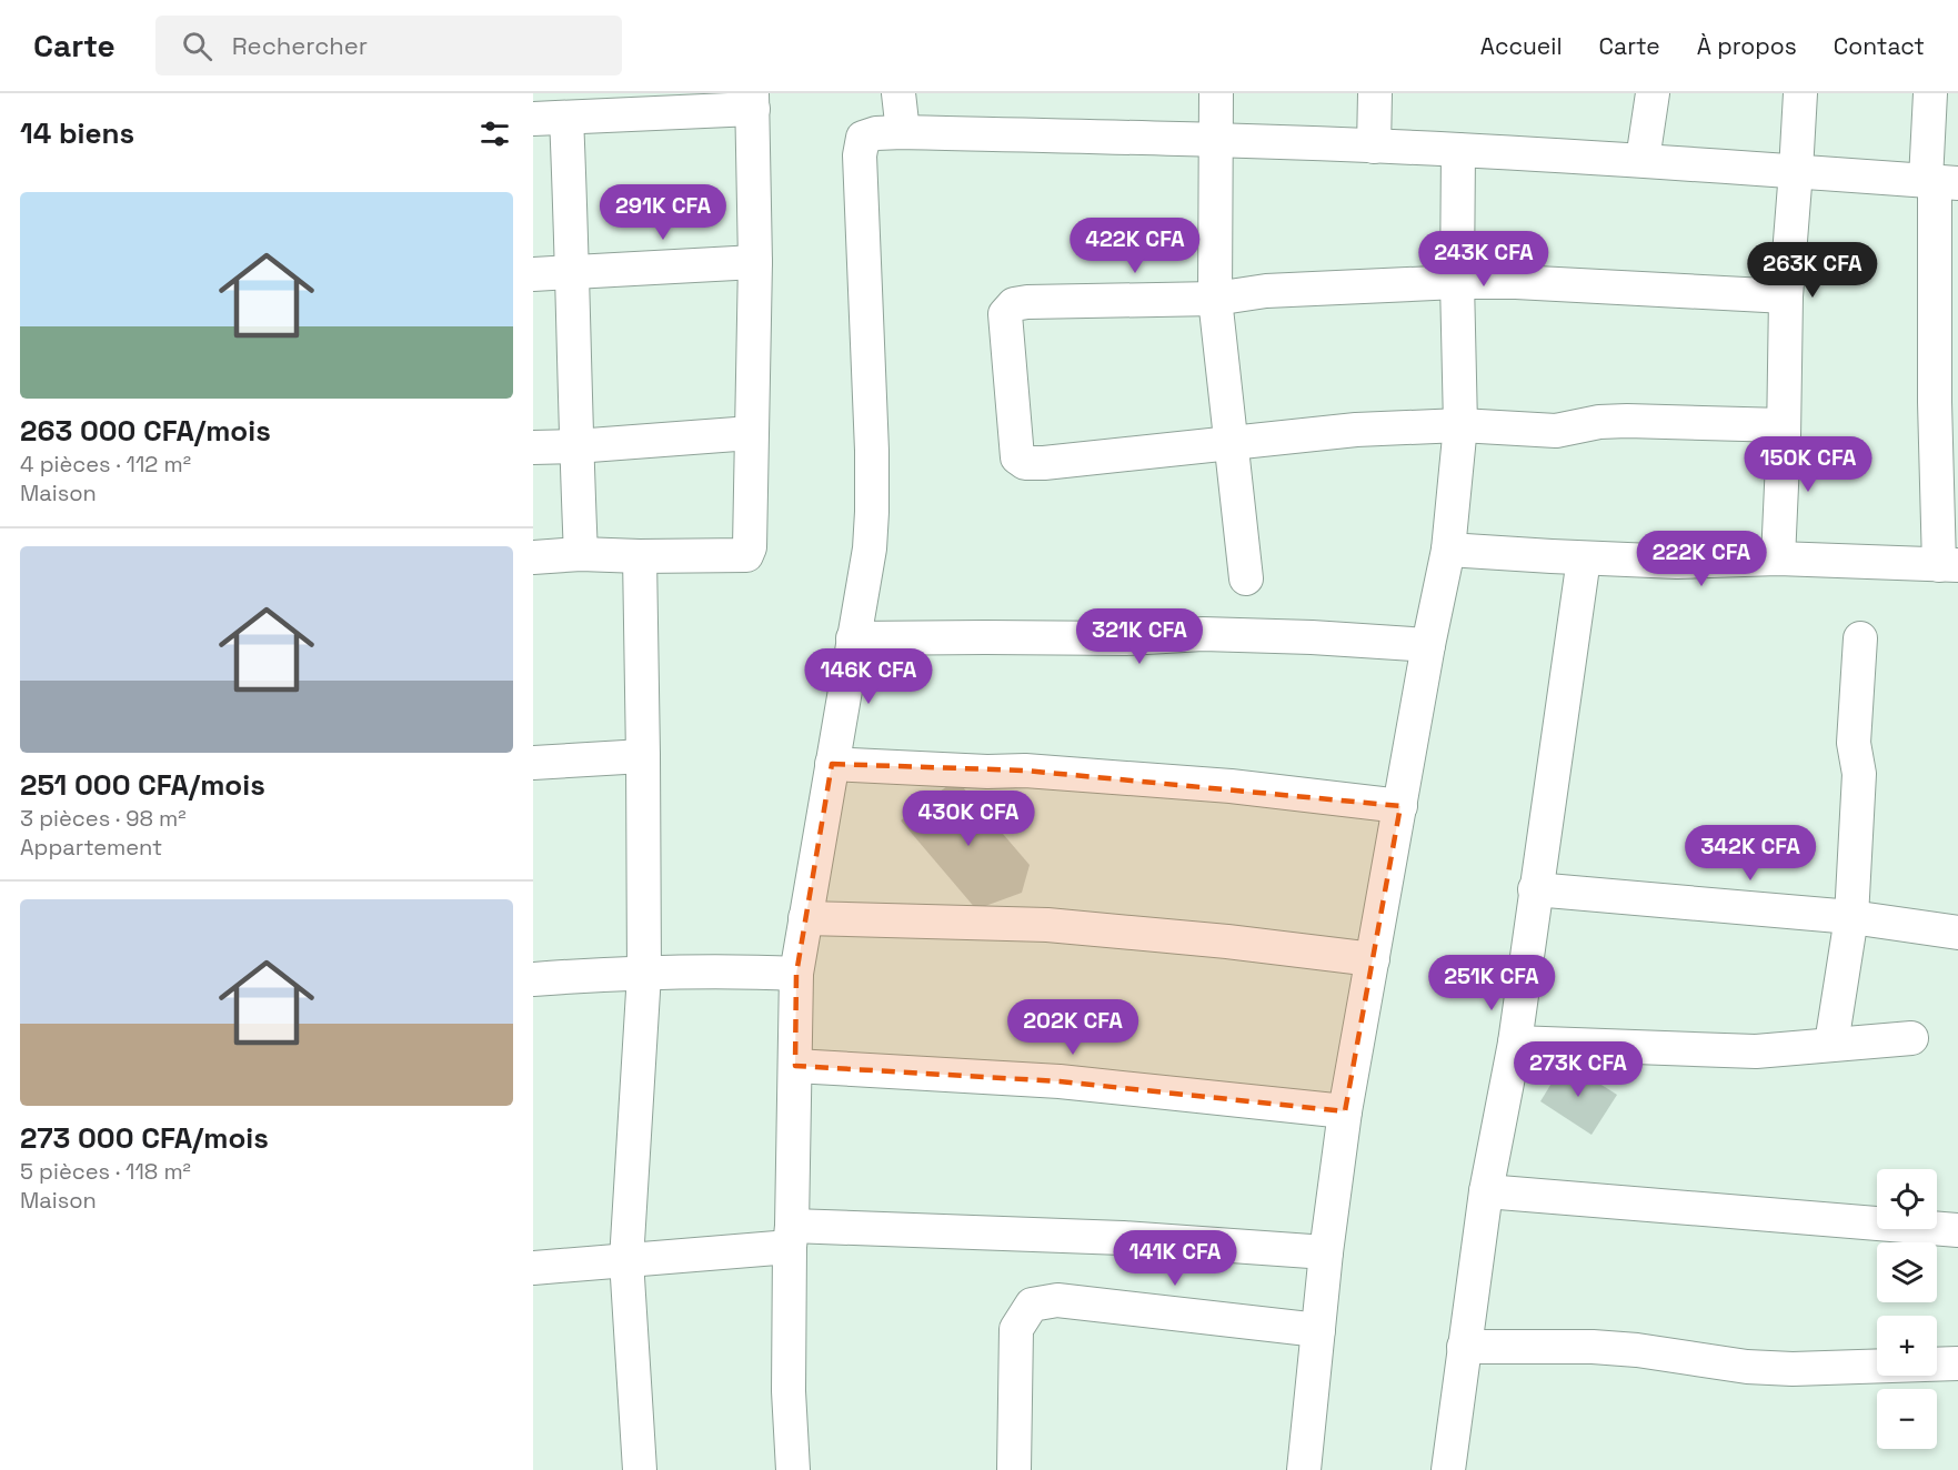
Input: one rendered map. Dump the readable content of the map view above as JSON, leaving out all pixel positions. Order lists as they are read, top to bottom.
{
  "page": {
    "header": "Carte",
    "search": "Rechercher",
    "nav": [
      "Accueil",
      "Carte",
      "À propos",
      "Contact"
    ],
    "heading": "14 biens",
    "list": [
      {
        "name": "263 000 CFA/mois",
        "note": "4 pièces · 112 m² · Maison"
      },
      {
        "name": "251 000 CFA/mois",
        "note": "3 pièces · 98 m² · Appartement"
      },
      {
        "name": "273 000 CFA/mois",
        "note": "5 pièces · 118 m² · Maison"
      }
    ],
    "price": [
      "291K CFA",
      "422K CFA",
      "243K CFA",
      "263K CFA",
      "150K CFA",
      "222K CFA",
      "321K CFA",
      "146K CFA",
      "430K CFA",
      "342K CFA",
      "251K CFA",
      "202K CFA",
      "273K CFA",
      "141K CFA"
    ],
    "map_buttons": ["+", "−"]
  }
}
